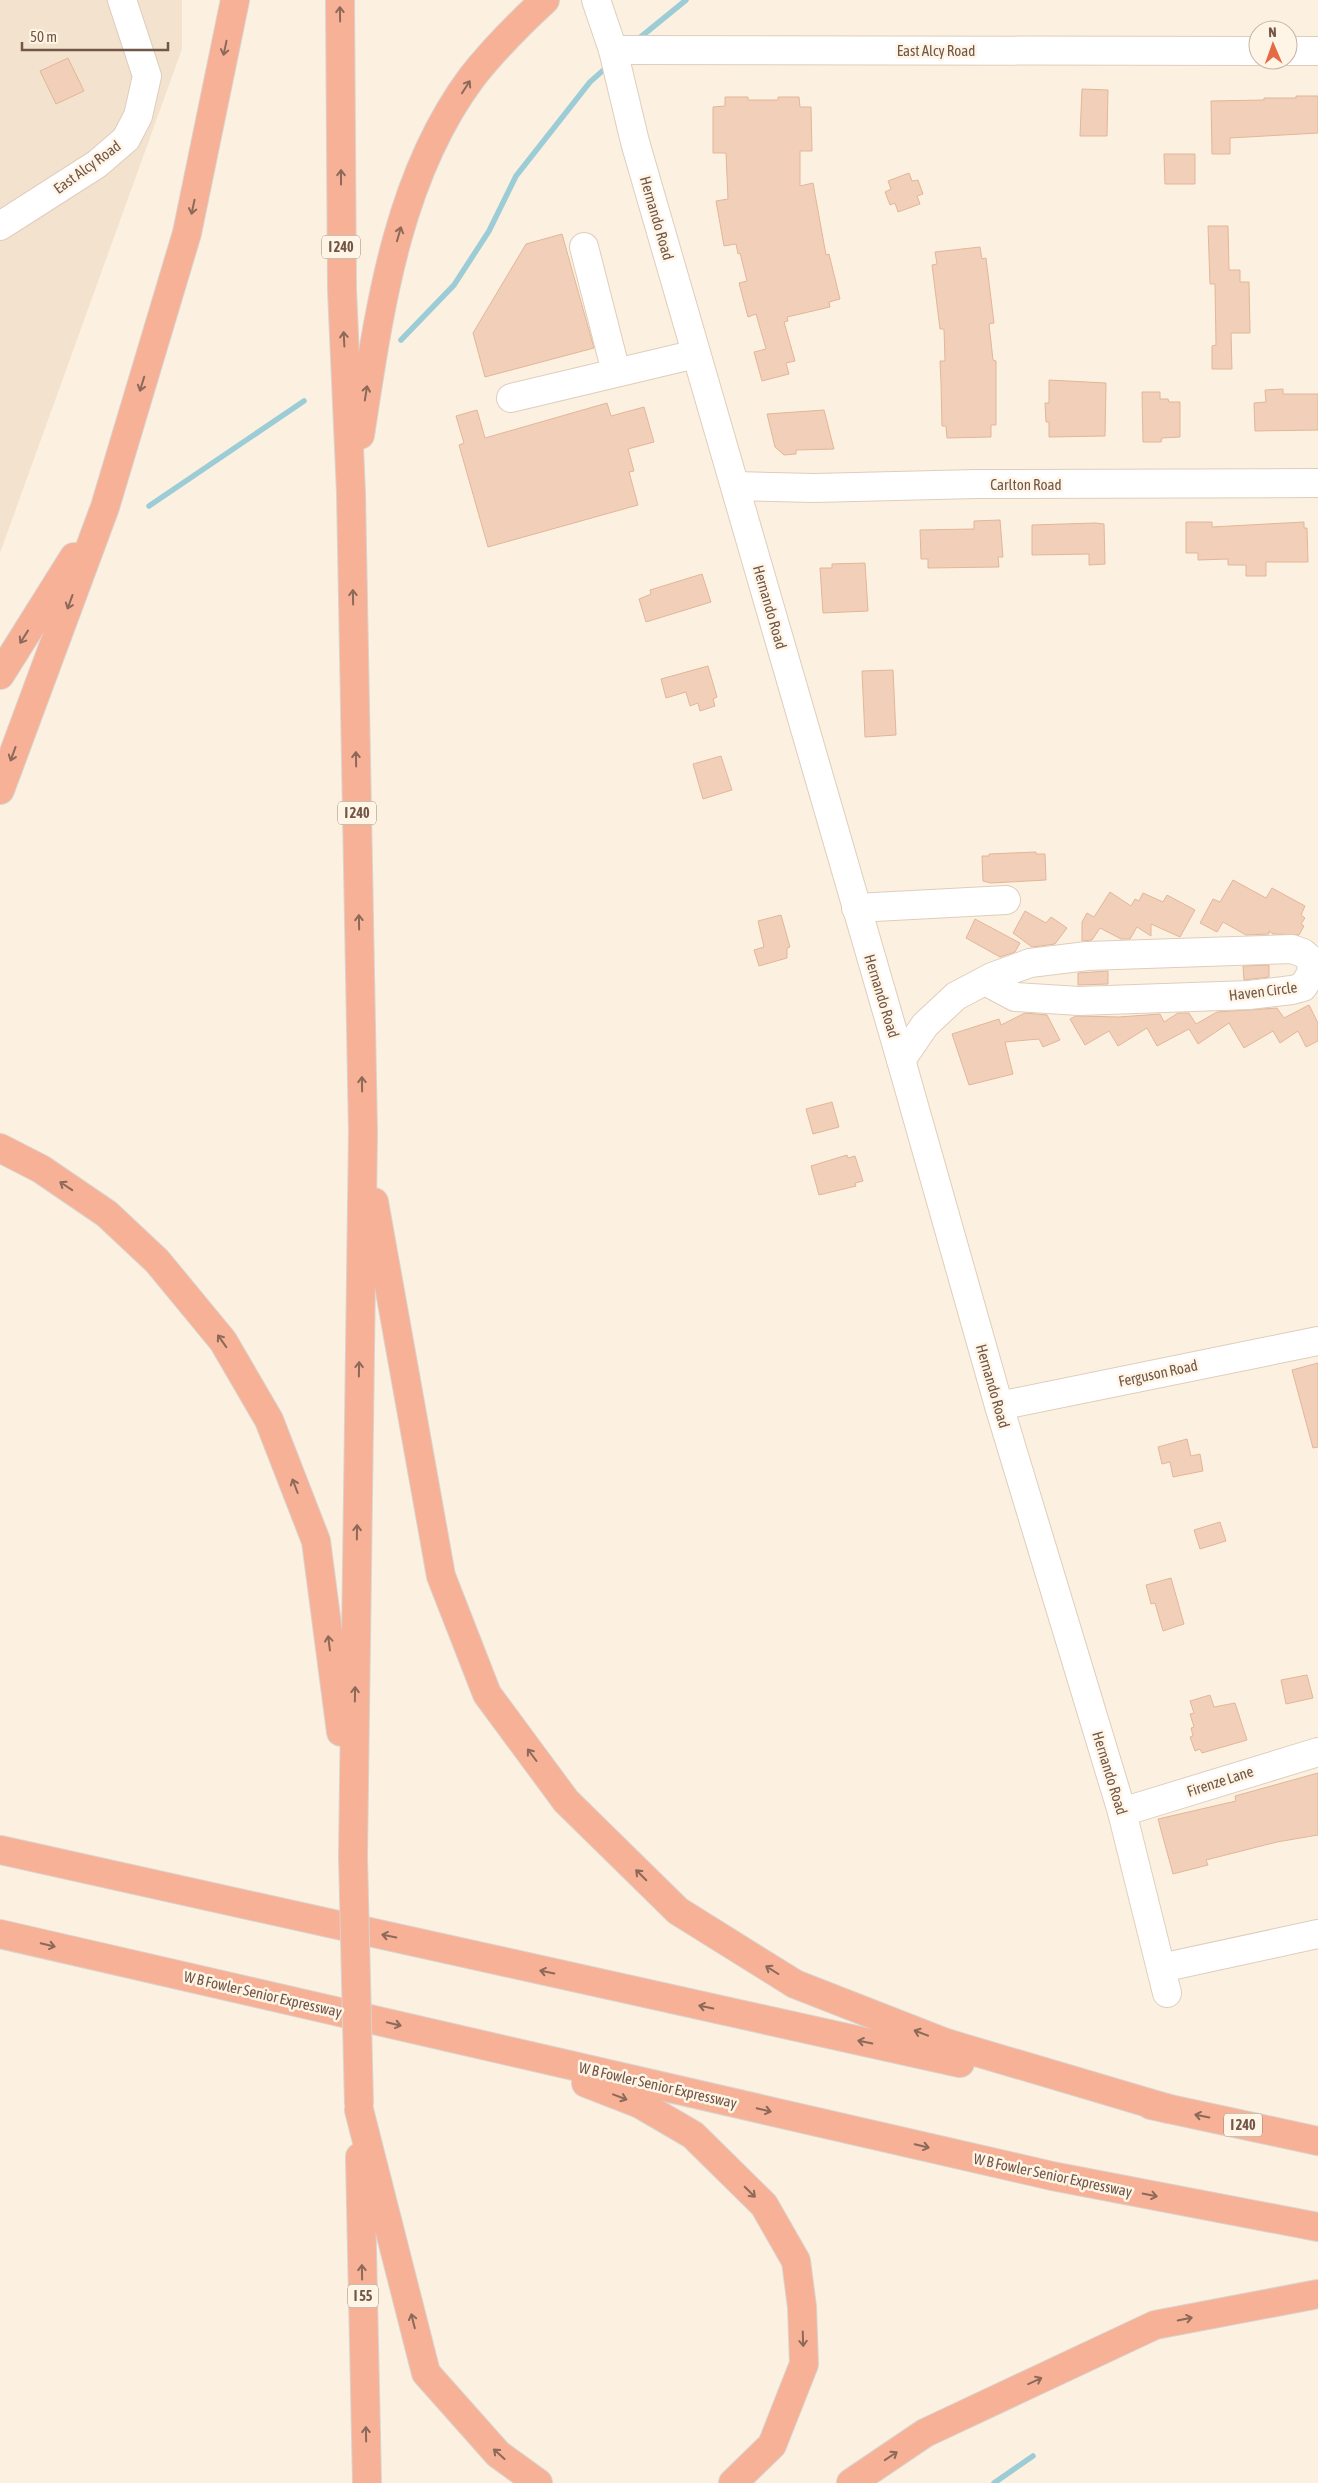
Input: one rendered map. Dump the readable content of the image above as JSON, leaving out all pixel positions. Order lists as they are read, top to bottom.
{
  "streets": {
    "highway": ["I 240", "W B Fowler Senior Expressway", "I 55"],
    "street": [
      "East Alcy Road",
      "Hernando Road",
      "Carlton Road",
      "Haven Circle",
      "Ferguson Road",
      "Firenze Lane"
    ]
  },
  "crossings": [
    ["East Alcy Road", "Hernando Road"],
    ["Hernando Road", "Carlton Road"],
    ["Hernando Road", "Haven Circle"],
    ["Hernando Road", "Ferguson Road"],
    ["Hernando Road", "Firenze Lane"]
  ],
  "scale_bar": "50 m",
  "north": "top"
}
